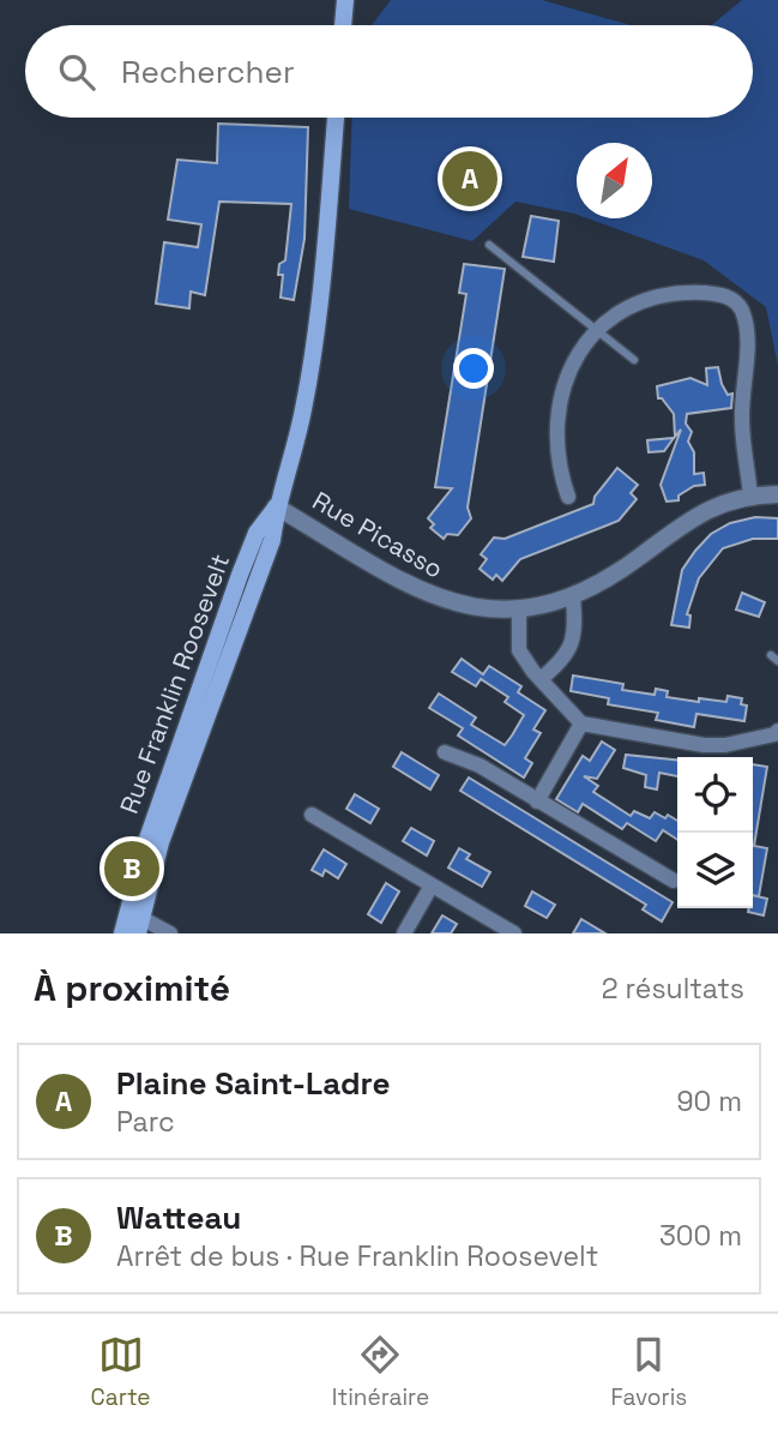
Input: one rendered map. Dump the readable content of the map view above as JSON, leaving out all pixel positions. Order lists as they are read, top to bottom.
{
  "streets": {
    "main road": ["Rue Franklin Roosevelt"],
    "street": ["Rue Picasso"]
  },
  "crossings": [
    ["Rue Picasso", "Rue Franklin Roosevelt"]
  ],
  "north": "top right",
  "page": {
    "search": "Rechercher",
    "pins": ["A", "B"],
    "heading": ["À proximité", "2 résultats"],
    "list": [
      {
        "mark": "A",
        "name": "Plaine Saint-Ladre",
        "note": "Parc",
        "value": "90 m"
      },
      {
        "mark": "B",
        "name": "Watteau",
        "note": "Arrêt de bus · Rue Franklin Roosevelt",
        "value": "300 m"
      }
    ],
    "nav": ["Carte", "Itinéraire", "Favoris"]
  }
}
